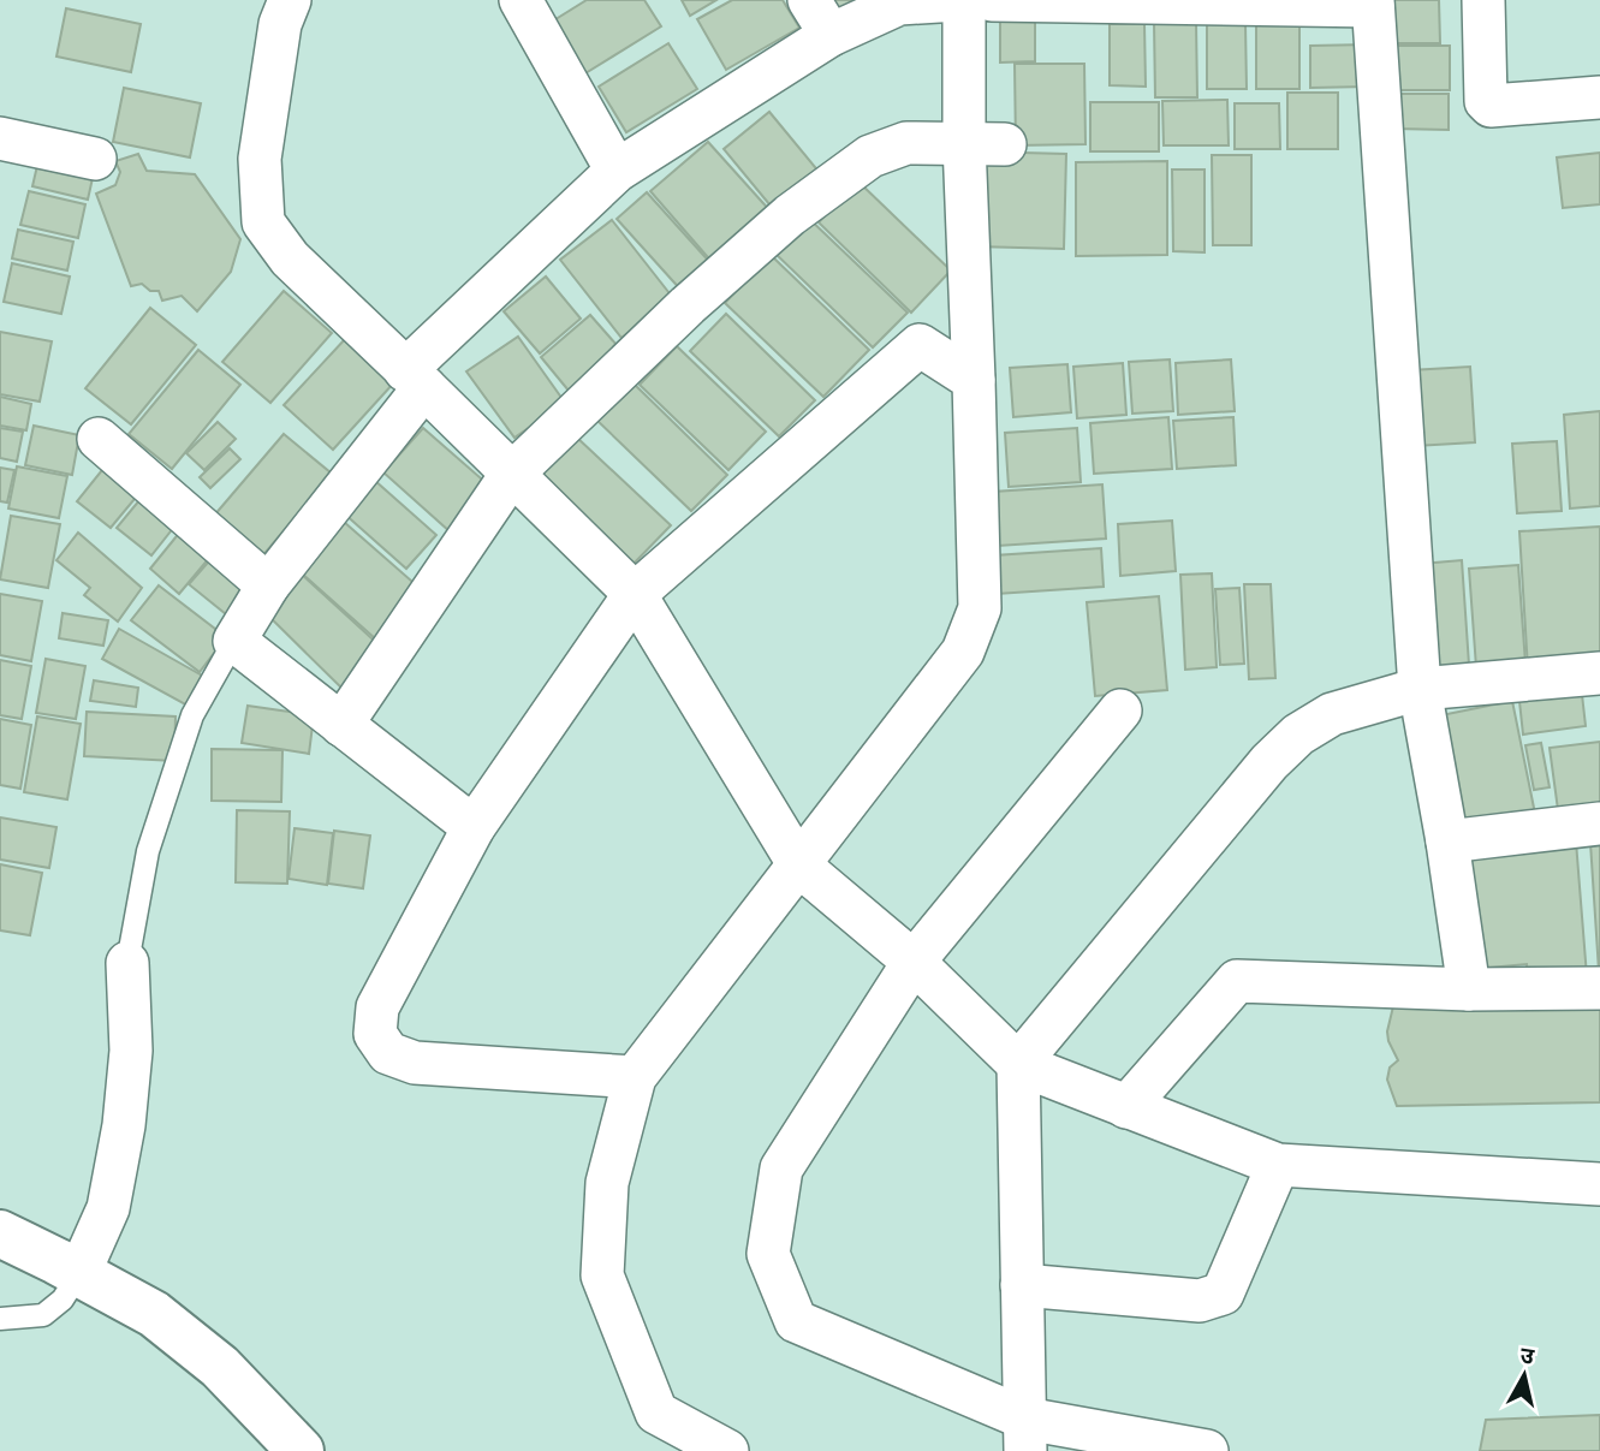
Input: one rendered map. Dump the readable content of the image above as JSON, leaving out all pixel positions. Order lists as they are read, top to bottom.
{
  "north": "top"
}
